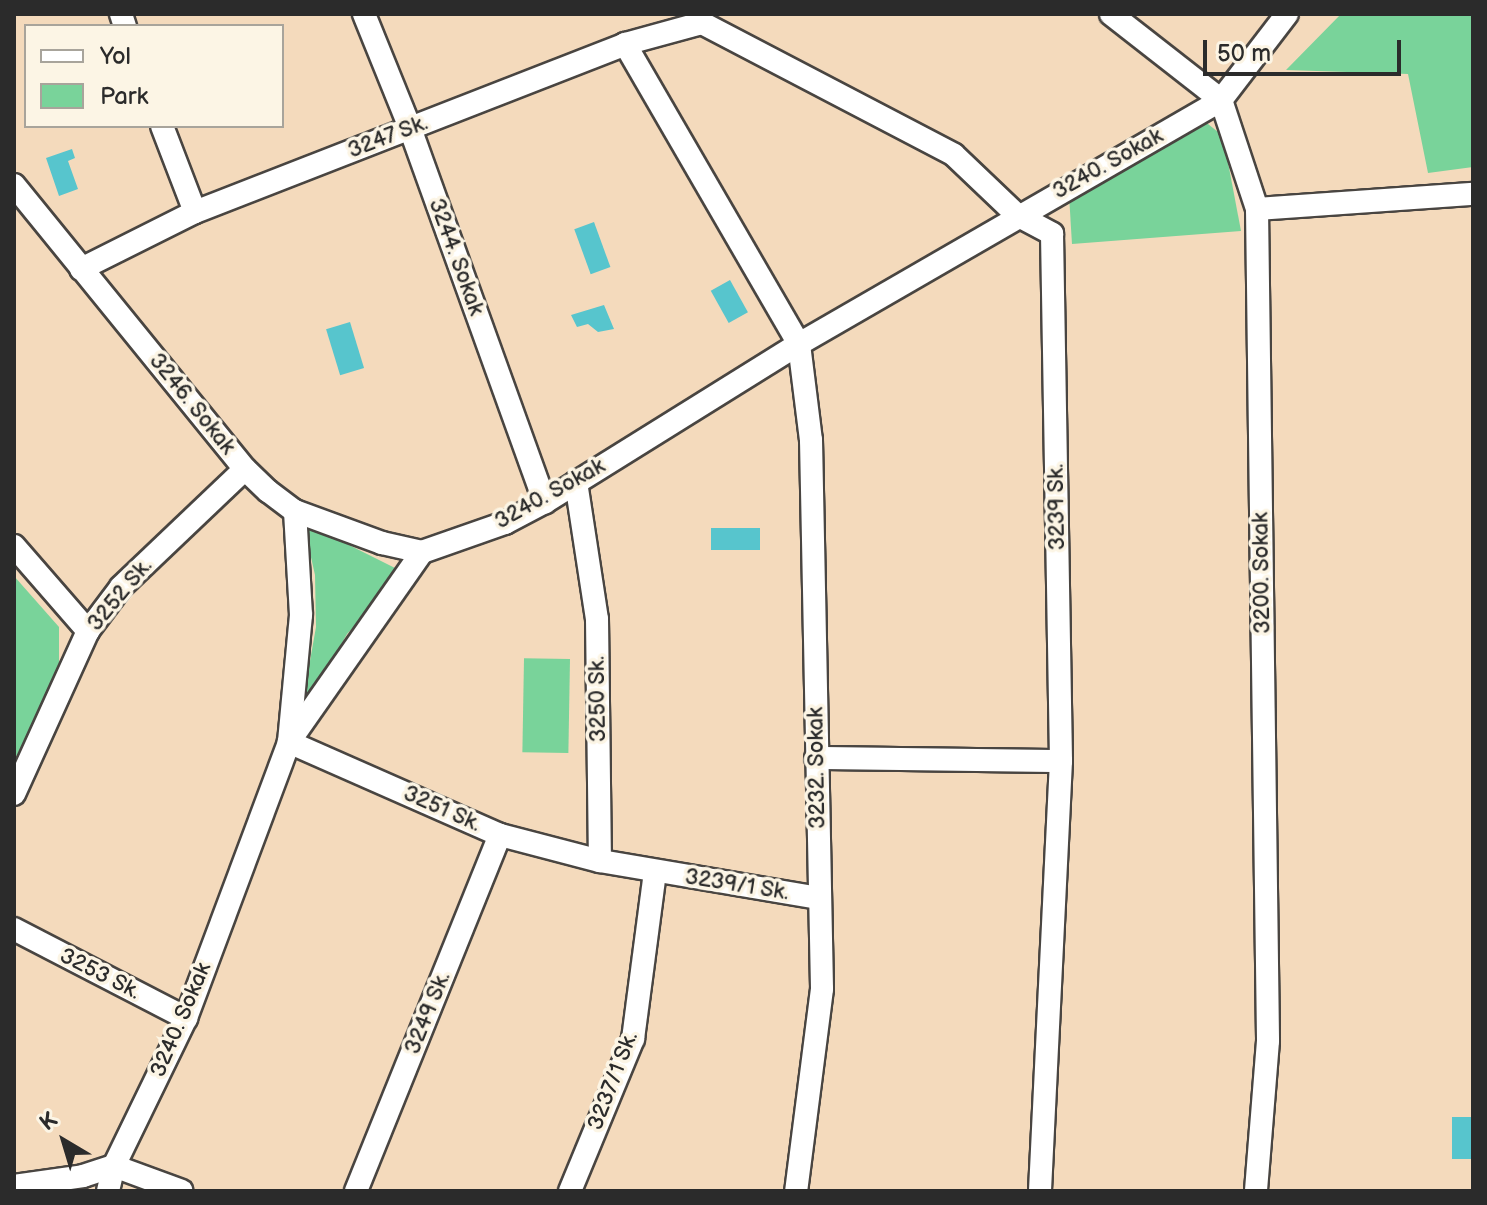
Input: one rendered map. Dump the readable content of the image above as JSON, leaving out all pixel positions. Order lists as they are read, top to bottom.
{
  "streets": {
    "street": [
      "3247 Sk.",
      "3240. Sokak",
      "3244. Sokak",
      "3246. Sokak",
      "3239 Sk.",
      "3200. Sokak",
      "3252 Sk.",
      "3250 Sk.",
      "3232. Sokak",
      "3251 Sk.",
      "3239/1 Sk.",
      "3253 Sk.",
      "3249 Sk.",
      "3237/1 Sk."
    ]
  },
  "crossings": [
    ["3247 Sk.", "3244. Sokak"],
    ["3247 Sk.", "3246. Sokak"],
    ["3247 Sk.", "3239 Sk."],
    ["3240. Sokak", "3244. Sokak"],
    ["3240. Sokak", "3246. Sokak"],
    ["3240. Sokak", "3239 Sk."],
    ["3240. Sokak", "3200. Sokak"],
    ["3240. Sokak", "3250 Sk."],
    ["3240. Sokak", "3232. Sokak"],
    ["3240. Sokak", "3251 Sk."],
    ["3240. Sokak", "3253 Sk."],
    ["3246. Sokak", "3252 Sk."],
    ["3250 Sk.", "3251 Sk."],
    ["3232. Sokak", "3239/1 Sk."],
    ["3251 Sk.", "3249 Sk."],
    ["3239/1 Sk.", "3237/1 Sk."]
  ],
  "legend": ["Yol", "Park"],
  "scale_bar": "50 m",
  "north": "top left"
}
